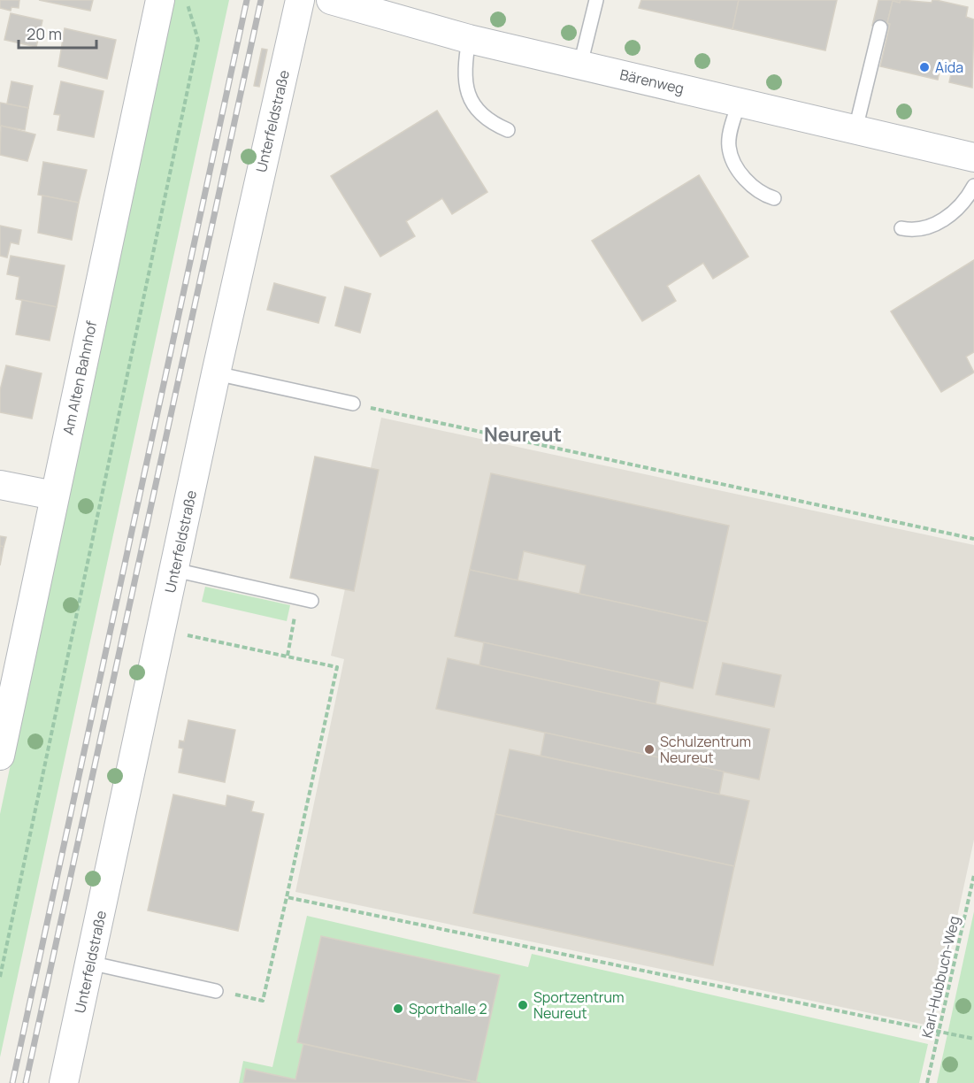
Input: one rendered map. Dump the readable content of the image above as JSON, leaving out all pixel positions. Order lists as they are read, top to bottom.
{
  "streets": {
    "street": ["Bärenweg", "Unterfeldstraße", "Am Alten Bahnhof"],
    "path": ["Karl-Hubbuch-Weg"]
  },
  "districts": ["Neureut"],
  "places": [
    "Aida",
    "Schulzentrum Neureut",
    "Sportzentrum Neureut",
    "Sporthalle 2"
  ],
  "scale_bar": "20 m"
}
